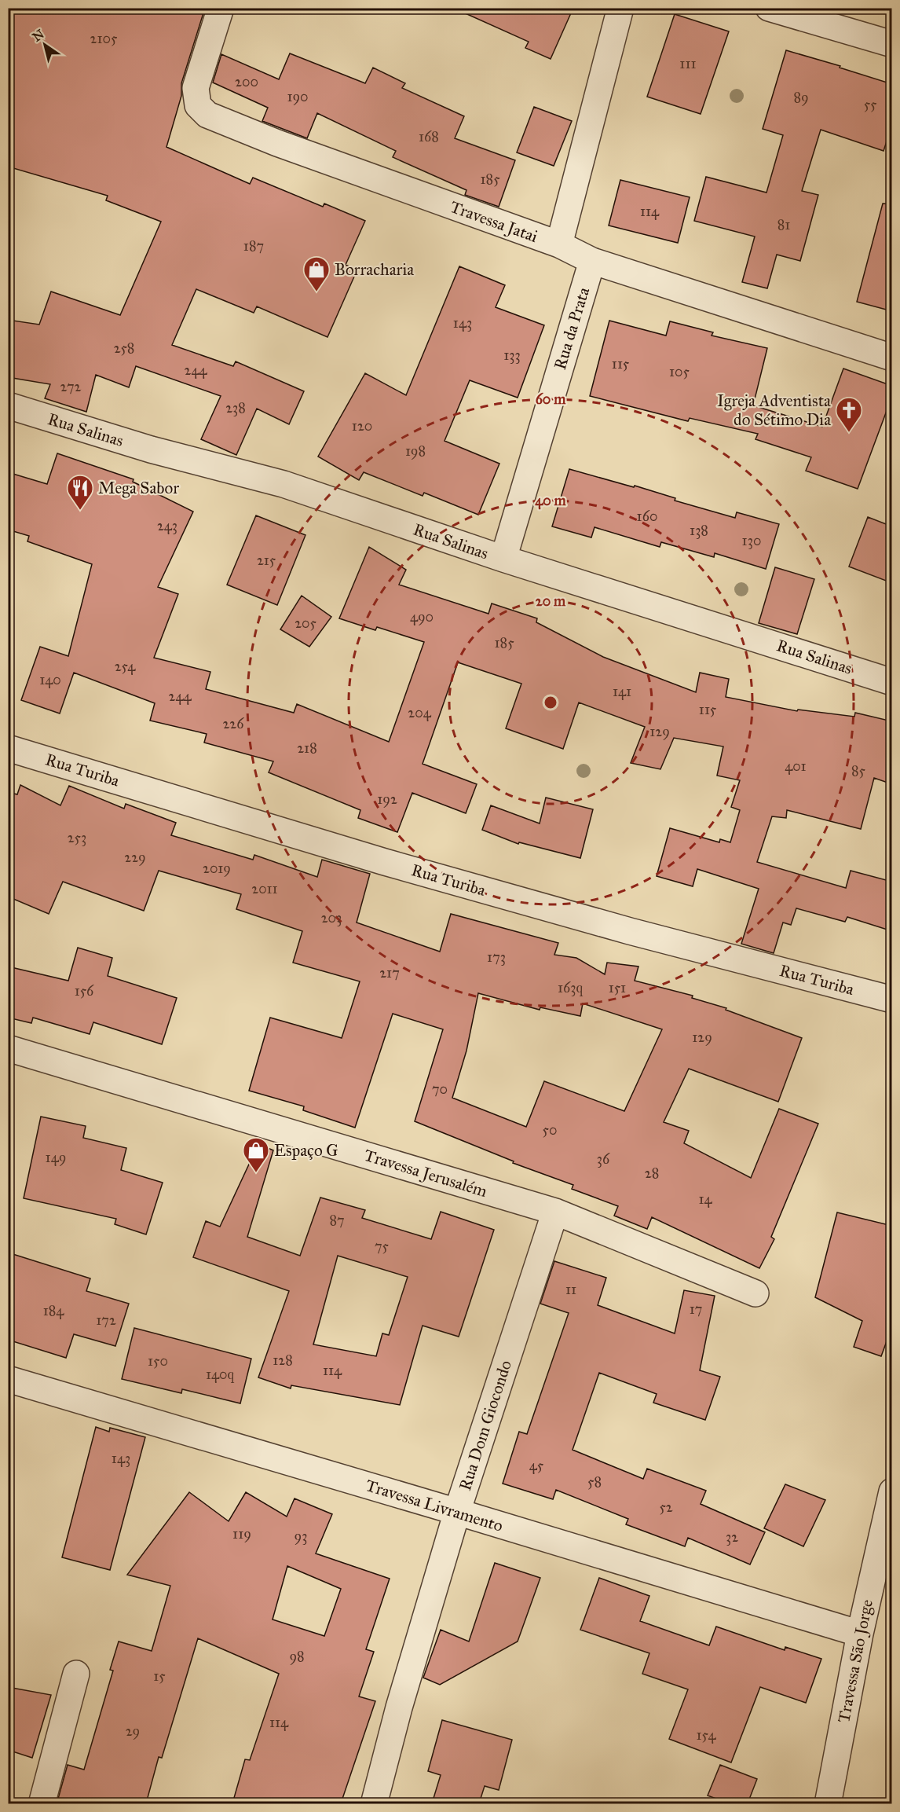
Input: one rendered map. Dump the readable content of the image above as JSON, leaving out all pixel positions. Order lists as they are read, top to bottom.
{
  "streets": {
    "street": [
      "Travessa Jatai",
      "Rua da Prata",
      "Rua Salinas",
      "Rua Turiba",
      "Travessa Jerusalém",
      "Rua Dom Giocondo",
      "Travessa Livramento",
      "Travessa São Jorge"
    ]
  },
  "crossings": [
    ["Travessa Jatai", "Rua da Prata"],
    ["Rua da Prata", "Rua Salinas"],
    ["Travessa Jerusalém", "Rua Dom Giocondo"],
    ["Rua Dom Giocondo", "Travessa Livramento"],
    ["Travessa Livramento", "Travessa São Jorge"]
  ],
  "places": {
    "shop": ["Borracharia", "Espaço G"],
    "church": ["Igreja Adventista do Sétimo Dia"],
    "restaurant": ["Mega Sabor"]
  },
  "house_numbers": [
    "2105",
    "111",
    "200",
    "190",
    "89",
    "55",
    "168",
    "185",
    "114",
    "81",
    "187",
    "143",
    "258",
    "133",
    "115",
    "244",
    "105",
    "272",
    "238",
    "120",
    "198",
    "160",
    "243",
    "138",
    "130",
    "215",
    "490",
    "205",
    "185",
    "254",
    "140",
    "141",
    "244",
    "115",
    "204",
    "226",
    "129",
    "218",
    "401",
    "85",
    "192",
    "253",
    "229",
    "2019",
    "2011",
    "203",
    "173",
    "217",
    "163q",
    "151",
    "156",
    "129",
    "70",
    "50",
    "149",
    "36",
    "28",
    "14",
    "87",
    "75",
    "11",
    "17",
    "184",
    "172",
    "128",
    "150",
    "114",
    "140q",
    "143",
    "45",
    "58",
    "52",
    "119",
    "93",
    "32",
    "98",
    "15",
    "114",
    "29",
    "154"
  ],
  "north": "top left",
  "rings": ["60 m", "40 m", "20 m"]
}
